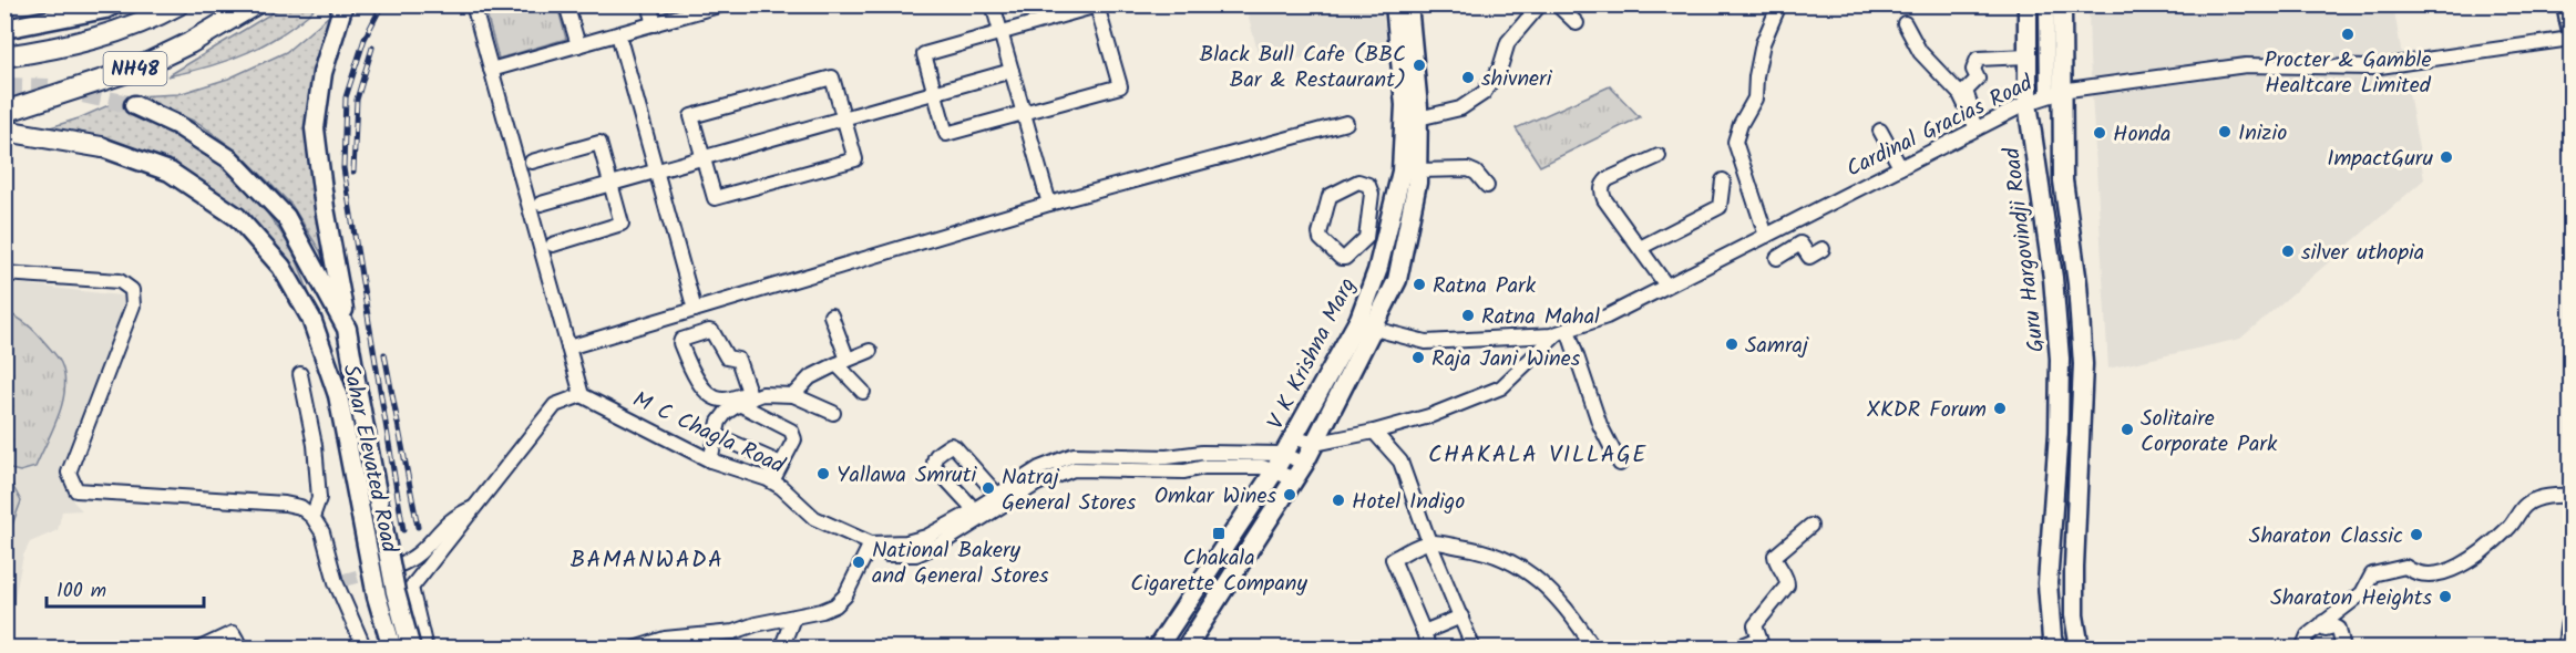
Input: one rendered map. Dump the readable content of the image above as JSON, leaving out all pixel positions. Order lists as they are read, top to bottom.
{
  "streets": {
    "highway": ["NH48"],
    "main road": ["Guru Hargovindji Road", "V K Krishna Marg", "Sahar Elevated Road"],
    "street": ["Cardinal Gracias Road", "M C Chagla Road"]
  },
  "crossings": [
    ["Cardinal Gracias Road", "Guru Hargovindji Road"],
    ["Cardinal Gracias Road", "V K Krishna Marg"],
    ["V K Krishna Marg", "M C Chagla Road"]
  ],
  "districts": ["CHAKALA VILLAGE", "BAMANWADA"],
  "places": {
    "other": [
      "Procter & Gamble Healtcare Limited",
      "Black Bull Cafe (BBC Bar & Restaurant)",
      "shivneri",
      "Inizio",
      "Honda",
      "ImpactGuru",
      "silver uthopia",
      "Ratna Park",
      "Ratna Mahal",
      "Samraj",
      "Raja Jani Wines",
      "XKDR Forum",
      "Solitaire Corporate Park",
      "Yallawa Smruti",
      "Natraj General Stores",
      "Omkar Wines",
      "Hotel Indigo",
      "Sharaton Classic",
      "National Bakery and General Stores",
      "Sharaton Heights"
    ],
    "transit": ["Chakala Cigarette Company"]
  },
  "scale_bar": "100 m"
}
